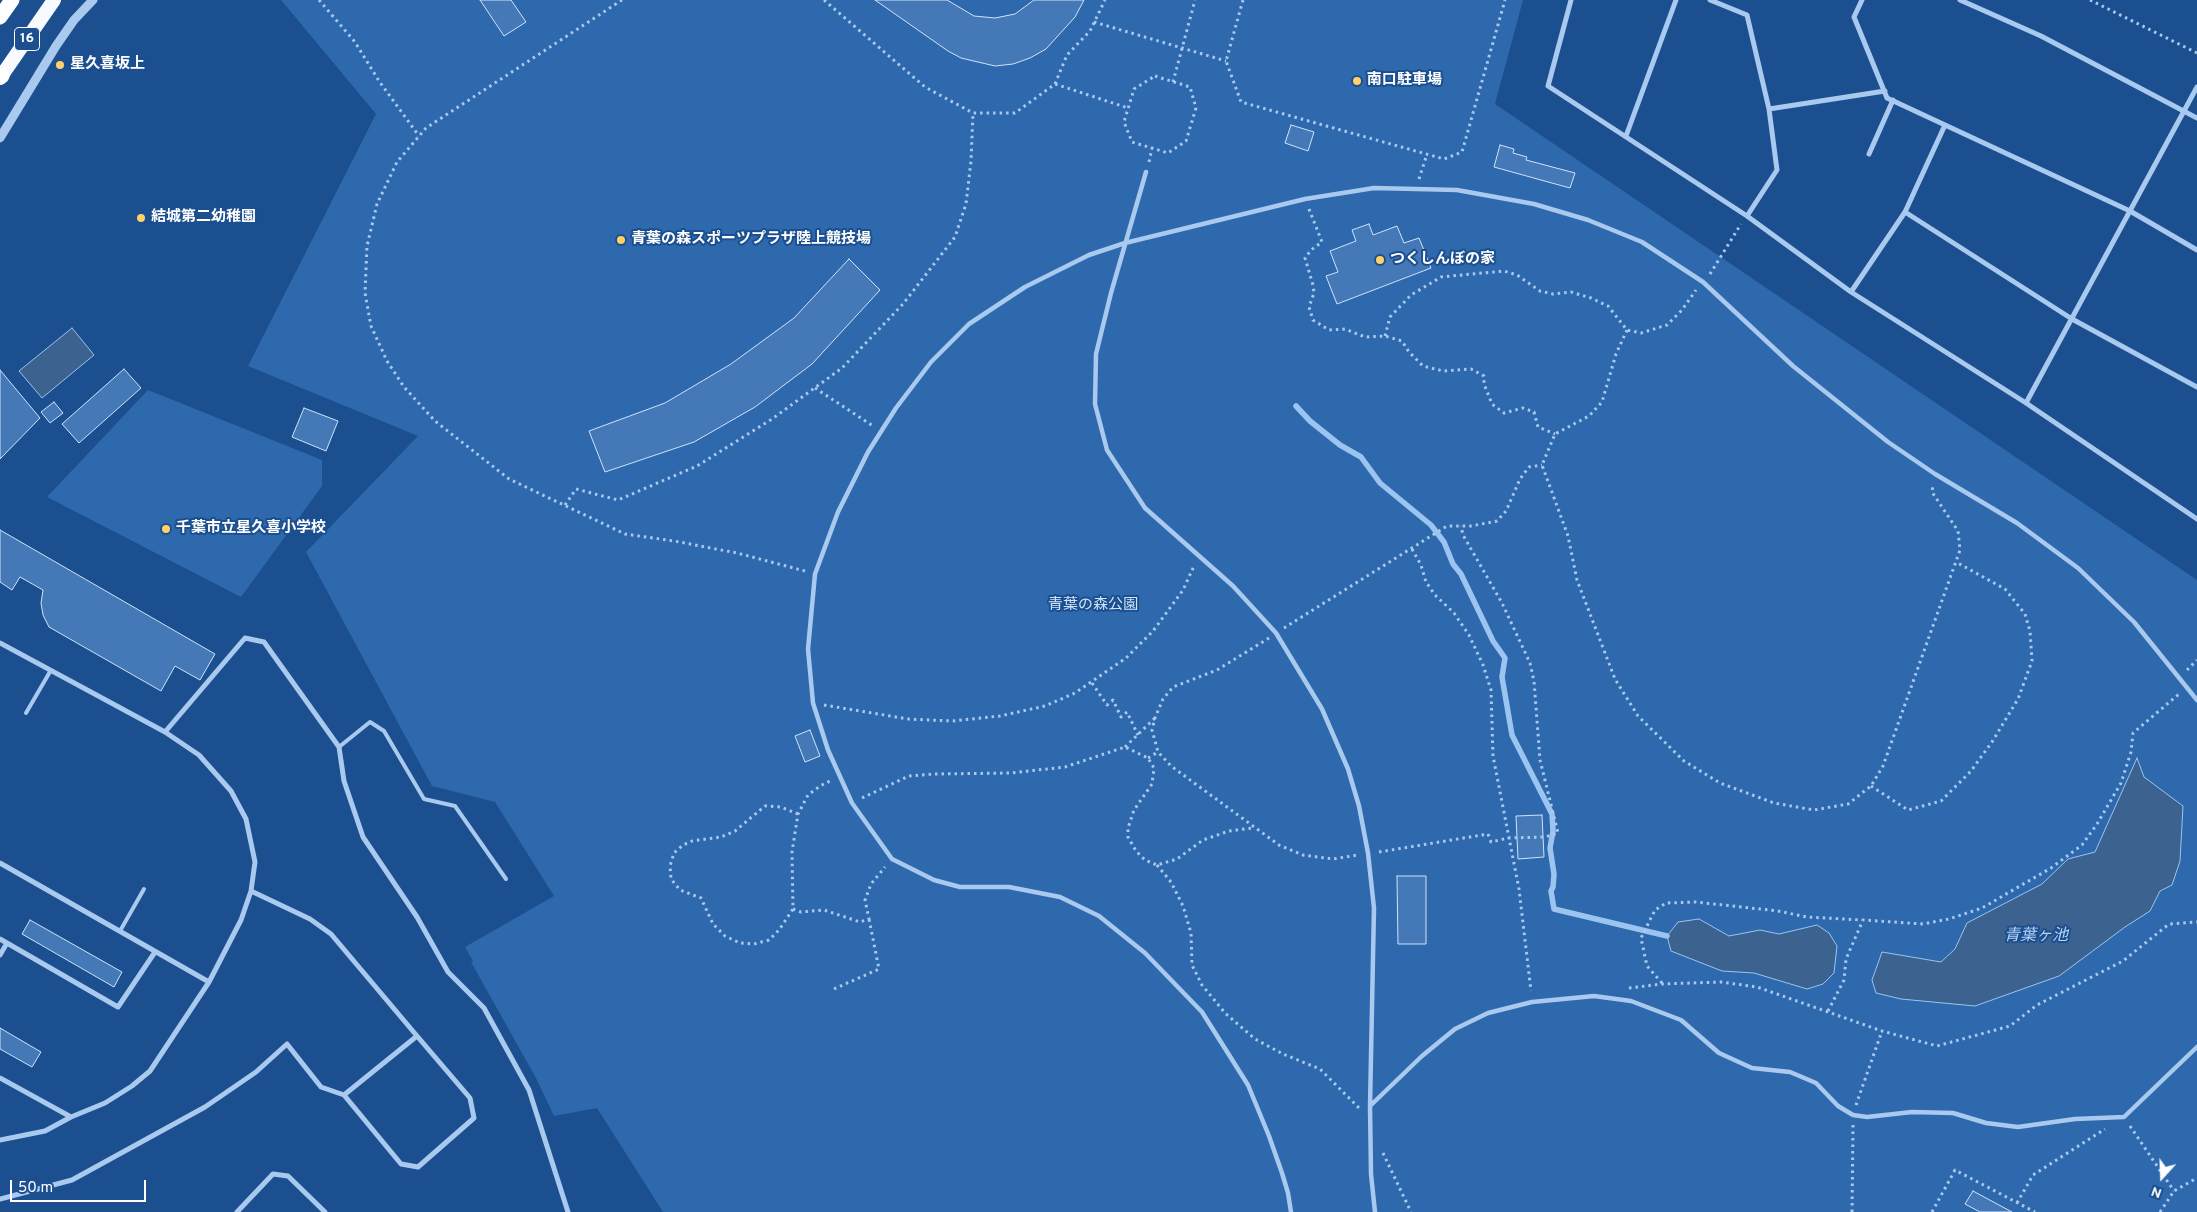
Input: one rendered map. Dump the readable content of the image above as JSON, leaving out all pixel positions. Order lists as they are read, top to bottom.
{
  "streets": {
    "highway": ["16"]
  },
  "water": ["青葉ヶ池"],
  "parks": ["青葉の森公園"],
  "places": [
    "星久喜坂上",
    "南口駐車場",
    "結城第二幼稚園",
    "青葉の森スポーツプラザ陸上競技場",
    "つくしんぼの家",
    "千葉市立星久喜小学校"
  ],
  "scale_bar": "50 m",
  "north": "bottom"
}
